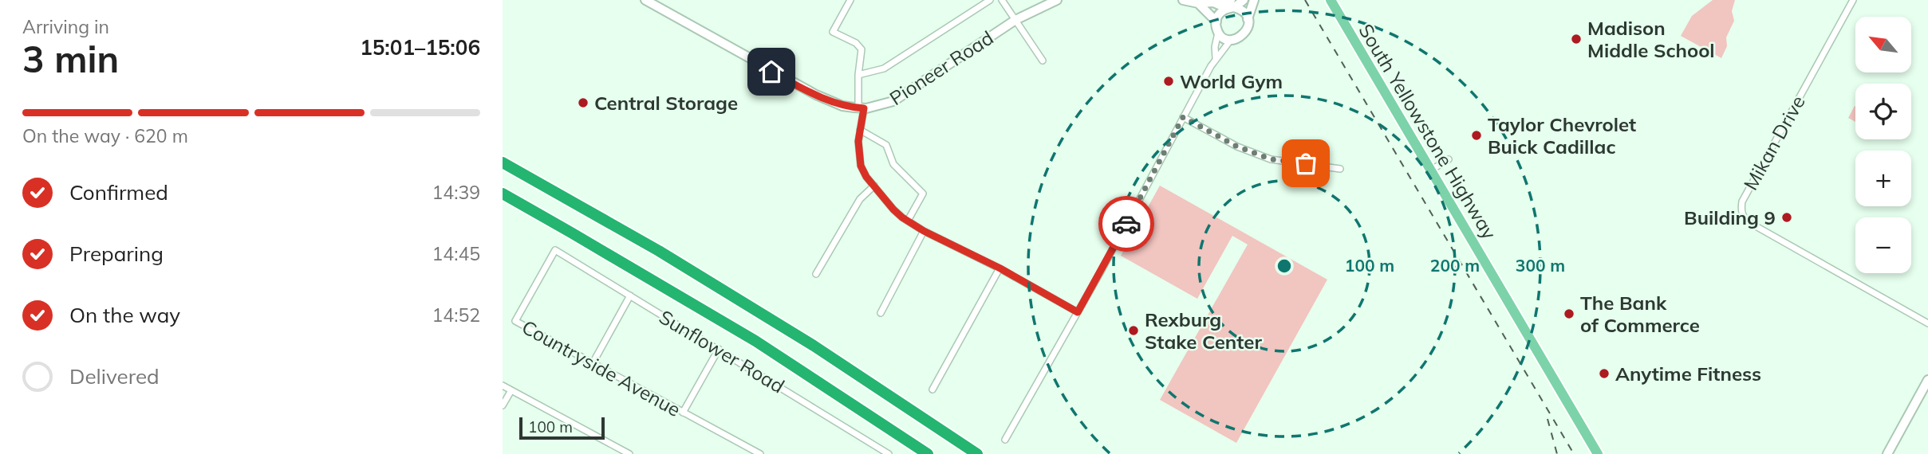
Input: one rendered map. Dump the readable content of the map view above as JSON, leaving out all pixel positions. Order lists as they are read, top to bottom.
{
  "streets": {
    "main road": ["South Yellowstone Highway"],
    "street": [
      "Pioneer Road",
      "Mikan Drive",
      "Sunflower Road",
      "Countryside Avenue"
    ]
  },
  "crossings": [
    ["Sunflower Road", "Countryside Avenue"]
  ],
  "places": [
    "Madison Middle School",
    "World Gym",
    "Central Storage",
    "Taylor Chevrolet Buick Cadillac",
    "Building 9",
    "The Bank of Commerce",
    "Rexburg Stake Center",
    "Anytime Fitness"
  ],
  "scale_bar": "100 m",
  "north": "top left",
  "page": {
    "heading": ["3 min", "Arriving in", "15:01–15:06"],
    "map_buttons": ["+", "−"],
    "bar": "On the way · 620 m",
    "list": [
      ["Confirmed", "14:39"],
      ["Preparing", "14:45"],
      ["On the way", "14:52"],
      "Delivered"
    ],
    "scale": "100 m"
  },
  "rings": ["100 m", "200 m", "300 m"]
}
